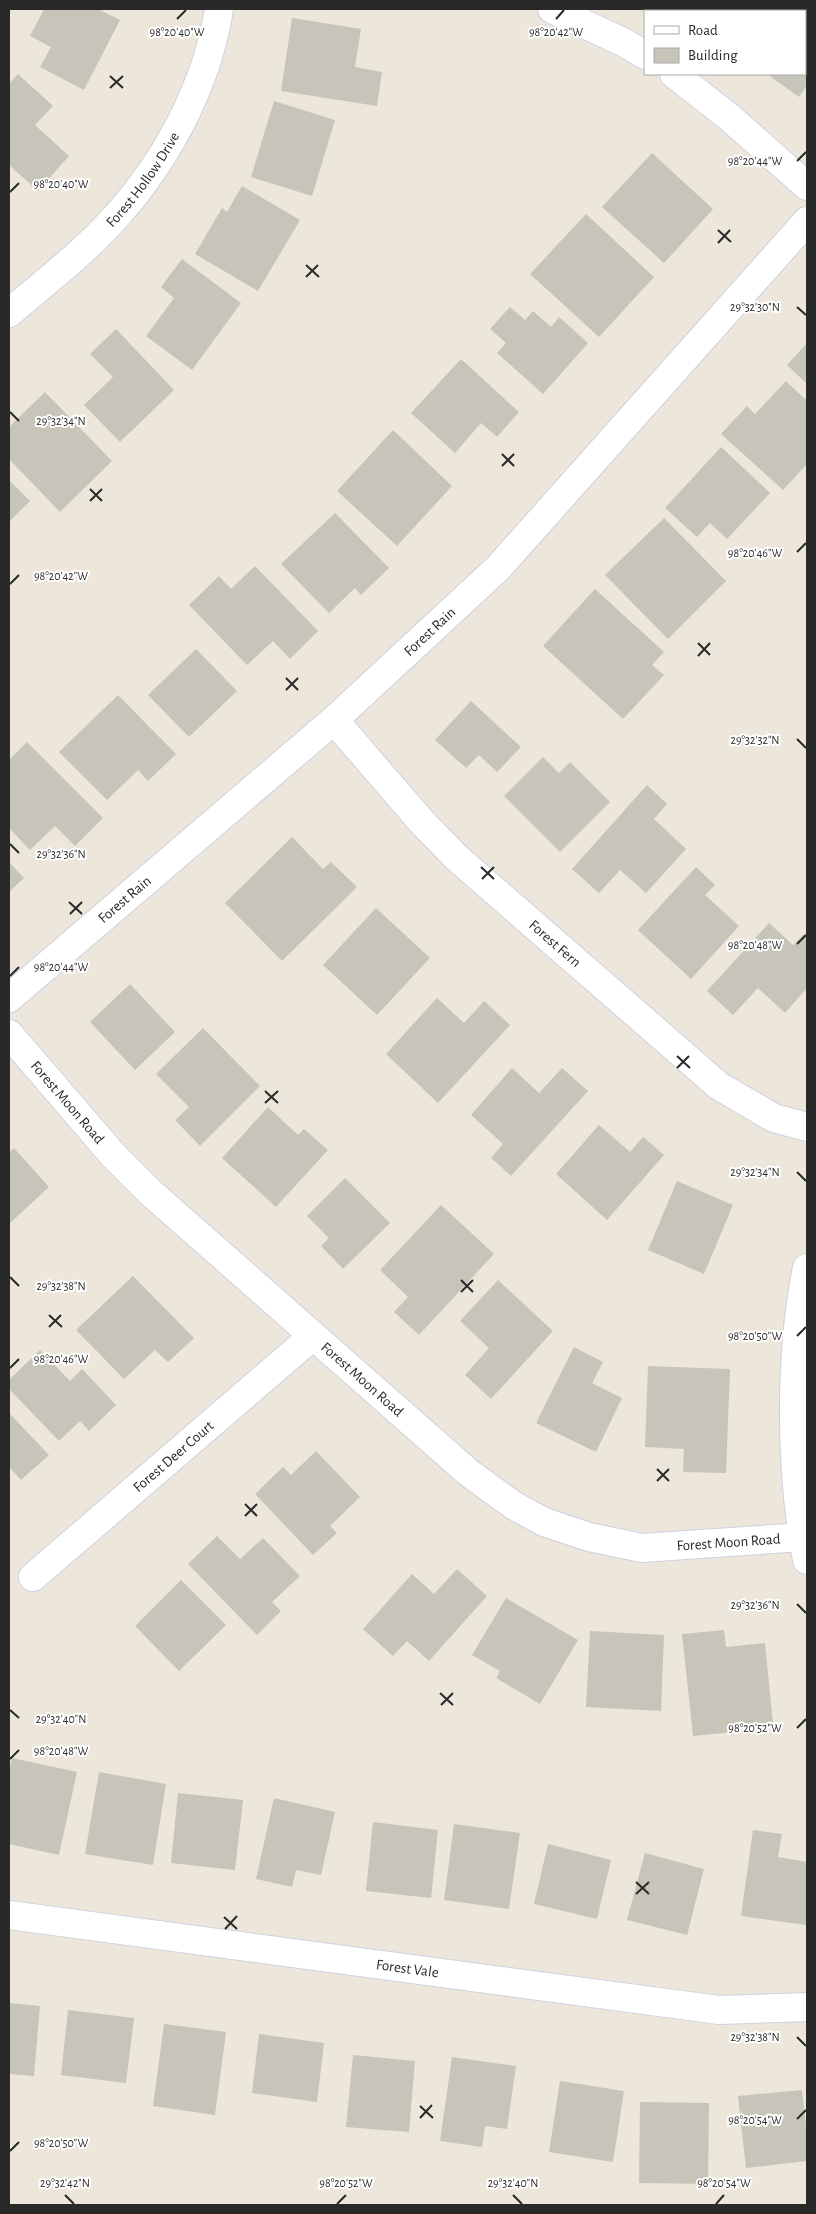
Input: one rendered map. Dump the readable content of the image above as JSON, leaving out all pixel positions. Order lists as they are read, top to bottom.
{
  "streets": {
    "street": [
      "Forest Hollow Drive",
      "Forest Rain",
      "Forest Fern",
      "Forest Moon Road",
      "Forest Deer Court",
      "Forest Vale"
    ]
  },
  "crossings": [
    ["Forest Rain", "Forest Fern"],
    ["Forest Moon Road", "Forest Deer Court"]
  ],
  "legend": ["Road", "Building"],
  "coordinates": [
    "98°20'40\"W",
    "98°20'42\"W",
    "98°20'44\"W",
    "29°32'30\"N",
    "29°32'34\"N",
    "98°20'46\"W",
    "29°32'32\"N",
    "29°32'36\"N",
    "98°20'48\"W",
    "29°32'38\"N",
    "98°20'50\"W",
    "29°32'40\"N",
    "98°20'52\"W",
    "98°20'54\"W",
    "29°32'42\"N"
  ]
}
